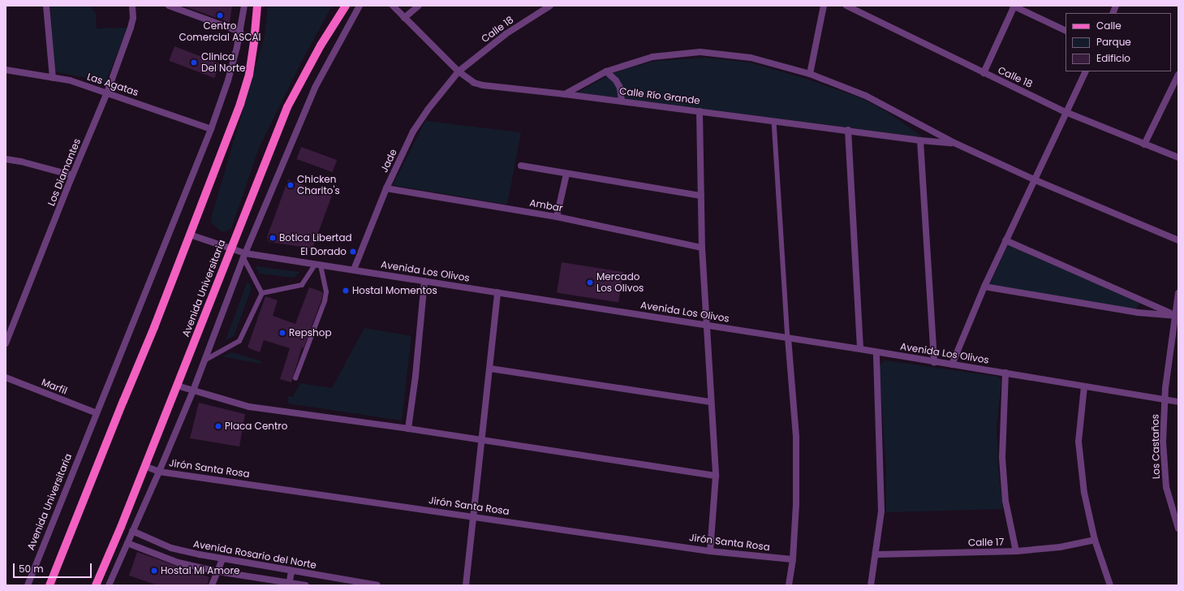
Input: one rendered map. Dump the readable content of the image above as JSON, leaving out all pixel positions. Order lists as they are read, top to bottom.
{
  "streets": {
    "main road": ["Avenida Universitaria"],
    "street": [
      "Calle 18",
      "Las Agatas",
      "Calle Río Grande",
      "Jade",
      "Los Diamantes",
      "Ambar",
      "Avenida Los Olivos",
      "Marfil",
      "Los Castaños",
      "Jirón Santa Rosa",
      "Calle 17",
      "Avenida Rosario del Norte"
    ]
  },
  "crossings": [
    ["Calle 18", "Calle Río Grande"],
    ["Calle 18", "Jade"],
    ["Las Agatas", "Los Diamantes"],
    ["Las Agatas", "Avenida Universitaria"],
    ["Calle Río Grande", "Jade"],
    ["Jade", "Ambar"],
    ["Jade", "Avenida Los Olivos"],
    ["Avenida Los Olivos", "Avenida Universitaria"],
    ["Avenida Los Olivos", "Los Castaños"],
    ["Avenida Universitaria", "Marfil"],
    ["Avenida Universitaria", "Jirón Santa Rosa"]
  ],
  "places": [
    "Centro Comercial ASCAI",
    "Clinica Del Norte",
    "Chicken Charito's",
    "Botica Libertad",
    "El Dorado",
    "Mercado Los Olivos",
    "Hostal Momentos",
    "Repshop",
    "Placa Centro",
    "Hostal Mi Amore"
  ],
  "legend": ["Calle", "Parque", "Edificio"],
  "scale_bar": "50 m"
}
